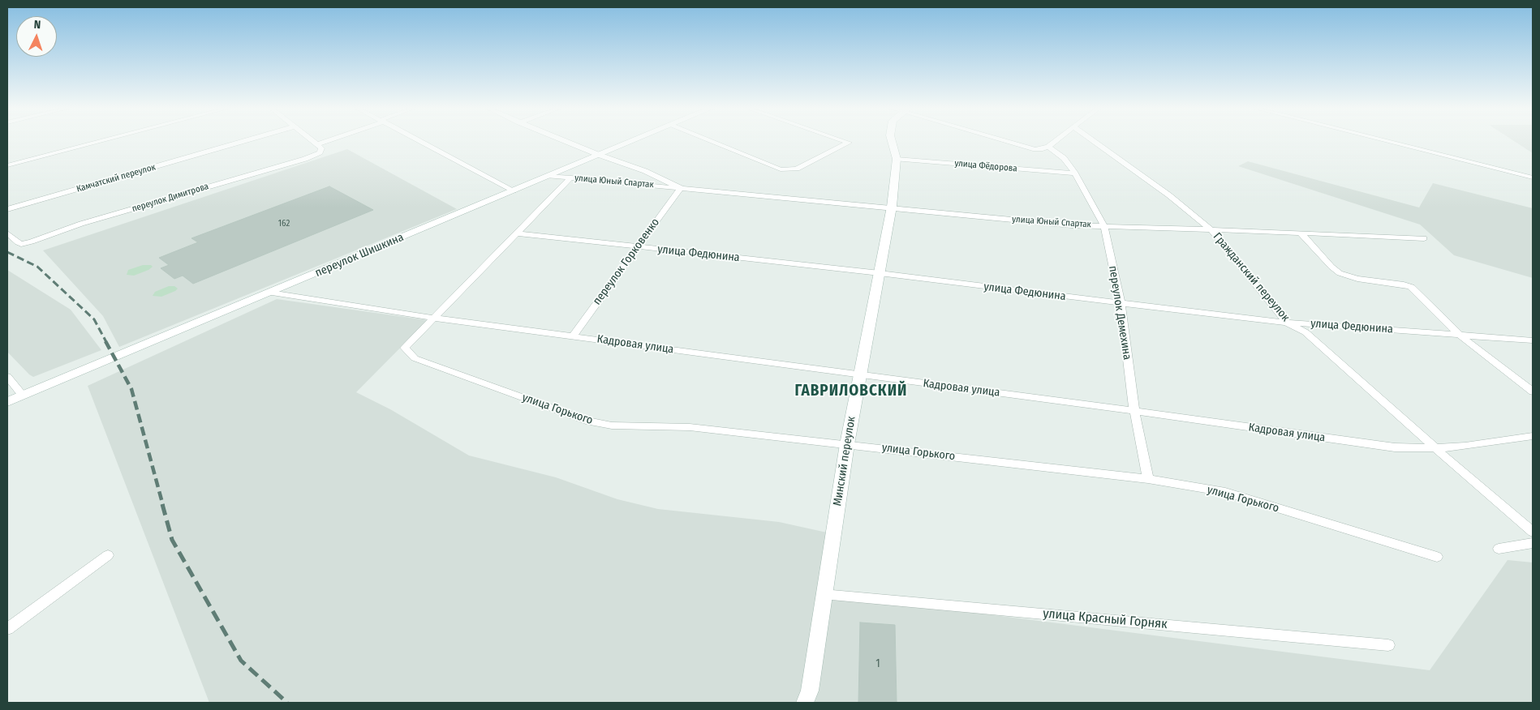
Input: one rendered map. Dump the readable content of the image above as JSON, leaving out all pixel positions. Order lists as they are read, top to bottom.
{
  "streets": {
    "street": [
      "улица Фёдорова",
      "Камчатский переулок",
      "улица Юный Спартак",
      "переулок Димитрова",
      "улица Федюнина",
      "переулок Шишкина",
      "переулок Горковенко",
      "Гражданский переулок",
      "переулок Демехина",
      "Кадровая улица",
      "улица Горького",
      "Минский переулок",
      "улица Красный Горняк"
    ]
  },
  "crossings": [
    ["улица Фёдорова", "переулок Демехина"],
    ["улица Фёдорова", "Минский переулок"],
    ["улица Юный Спартак", "переулок Шишкина"],
    ["улица Юный Спартак", "переулок Горковенко"],
    ["улица Юный Спартак", "Гражданский переулок"],
    ["улица Юный Спартак", "переулок Демехина"],
    ["улица Юный Спартак", "Минский переулок"],
    ["улица Федюнина", "переулок Горковенко"],
    ["улица Федюнина", "Гражданский переулок"],
    ["улица Федюнина", "переулок Демехина"],
    ["улица Федюнина", "Минский переулок"],
    ["переулок Шишкина", "Кадровая улица"],
    ["переулок Горковенко", "Кадровая улица"],
    ["Гражданский переулок", "Кадровая улица"],
    ["переулок Демехина", "Кадровая улица"],
    ["переулок Демехина", "улица Горького"],
    ["Кадровая улица", "улица Горького"],
    ["Кадровая улица", "Минский переулок"],
    ["улица Горького", "Минский переулок"],
    ["Минский переулок", "улица Красный Горняк"]
  ],
  "districts": ["ГАВРИЛОВСКИЙ"],
  "house_numbers": ["162", "1"],
  "north": "top"
}
